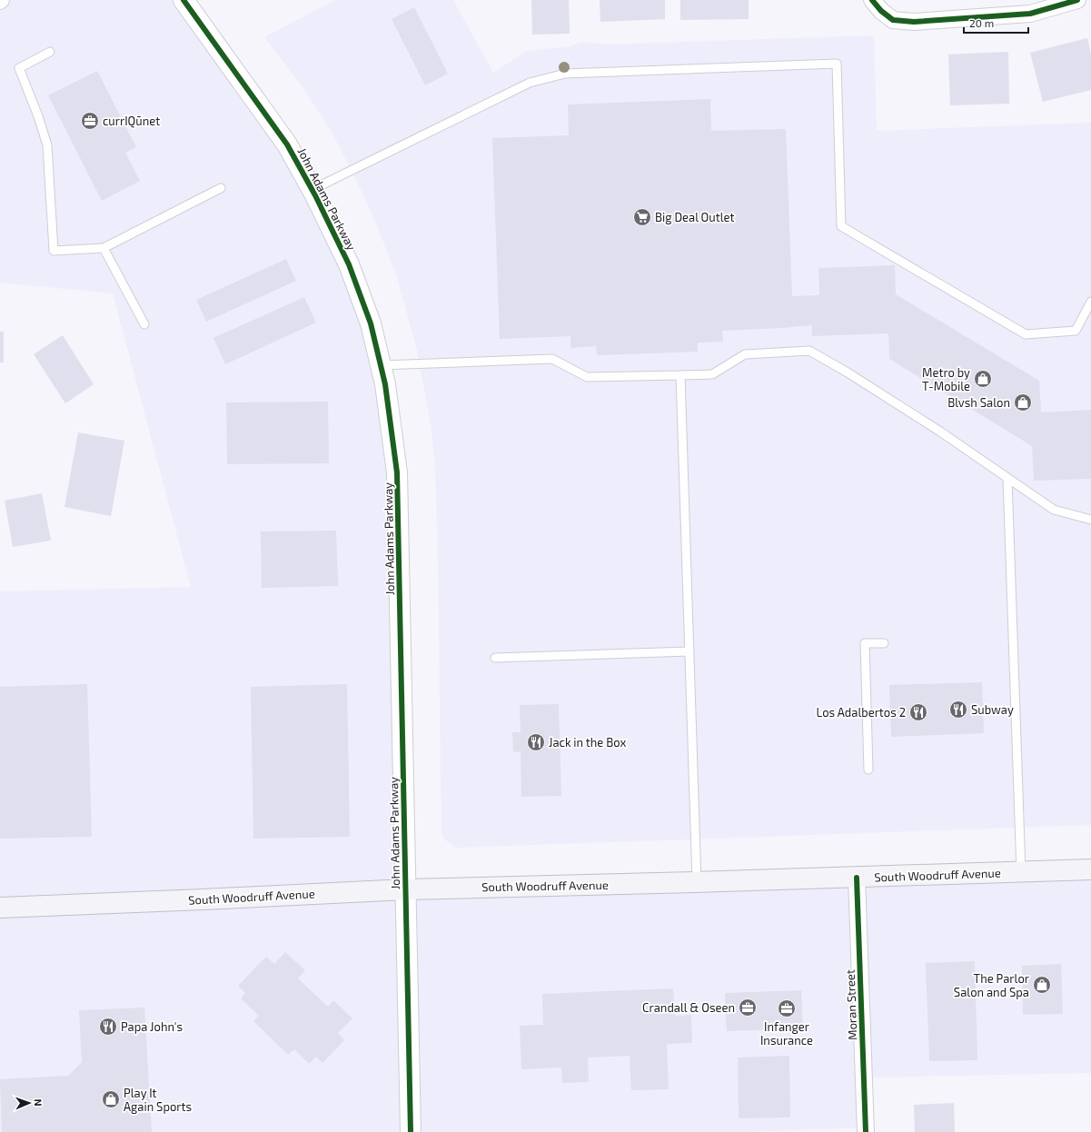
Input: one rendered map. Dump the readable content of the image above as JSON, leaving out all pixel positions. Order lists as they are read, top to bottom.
{
  "streets": {
    "main road": ["South Woodruff Avenue"],
    "street": ["John Adams Parkway", "Moran Street"]
  },
  "crossings": [
    ["John Adams Parkway", "South Woodruff Avenue"],
    ["South Woodruff Avenue", "Moran Street"]
  ],
  "places": {
    "office": ["currIQūnet", "Crandall & Oseen", "Infanger Insurance"],
    "supermarket": ["Big Deal Outlet"],
    "shop": [
      "Metro by T-Mobile",
      "Blvsh Salon",
      "The Parlor Salon and Spa",
      "Play It Again Sports"
    ],
    "restaurant": [
      "Subway",
      "Los Adalbertos 2",
      "Jack in the Box",
      "Papa John's"
    ]
  },
  "scale_bar": "20 m",
  "north": "right"
}
